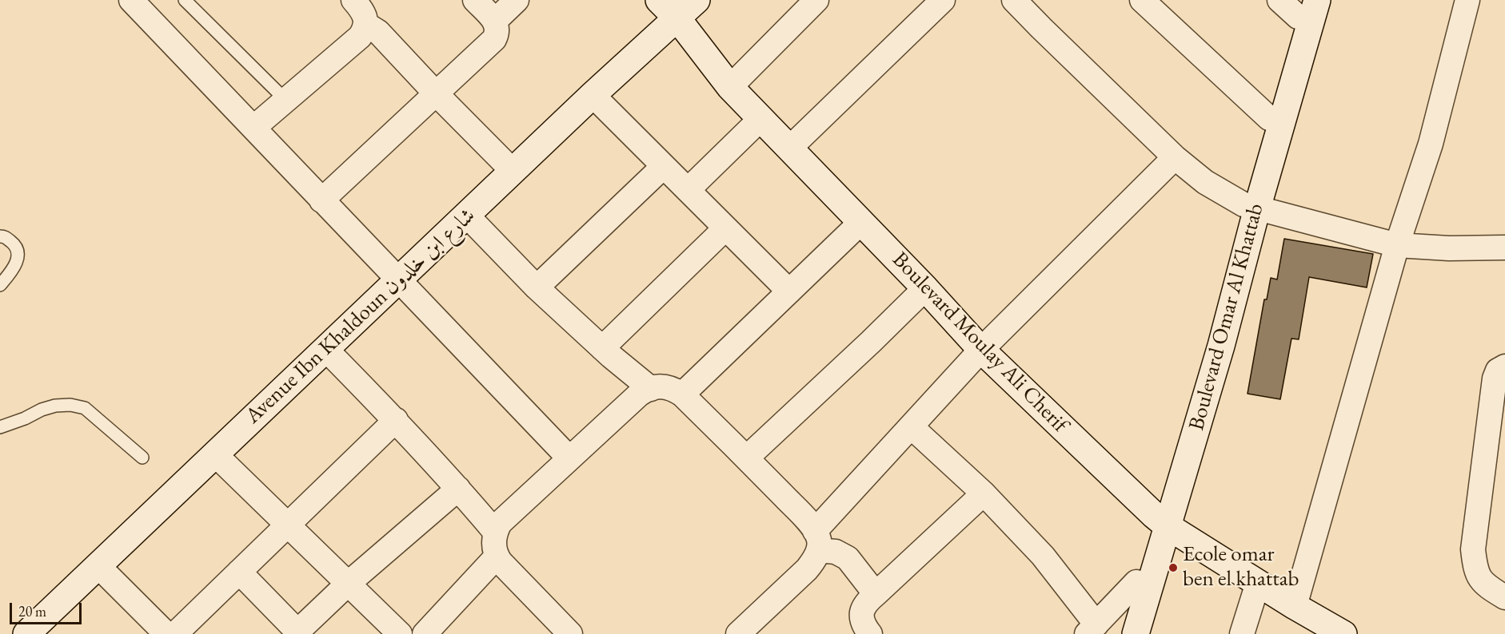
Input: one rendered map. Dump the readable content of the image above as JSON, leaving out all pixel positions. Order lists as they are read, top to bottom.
{
  "streets": {
    "street": ["Avenue Ibn Khaldoun شارع ابن خلدون", "Boulevard Omar Al Khattab", "Boulevard Moulay Ali Cherif"]
  },
  "crossings": [
    ["Avenue Ibn Khaldoun شارع ابن خلدون", "Boulevard Moulay Ali Cherif"],
    ["Boulevard Omar Al Khattab", "Boulevard Moulay Ali Cherif"]
  ],
  "places": ["Ecole omar ben el khattab"],
  "scale_bar": "20 m"
}
